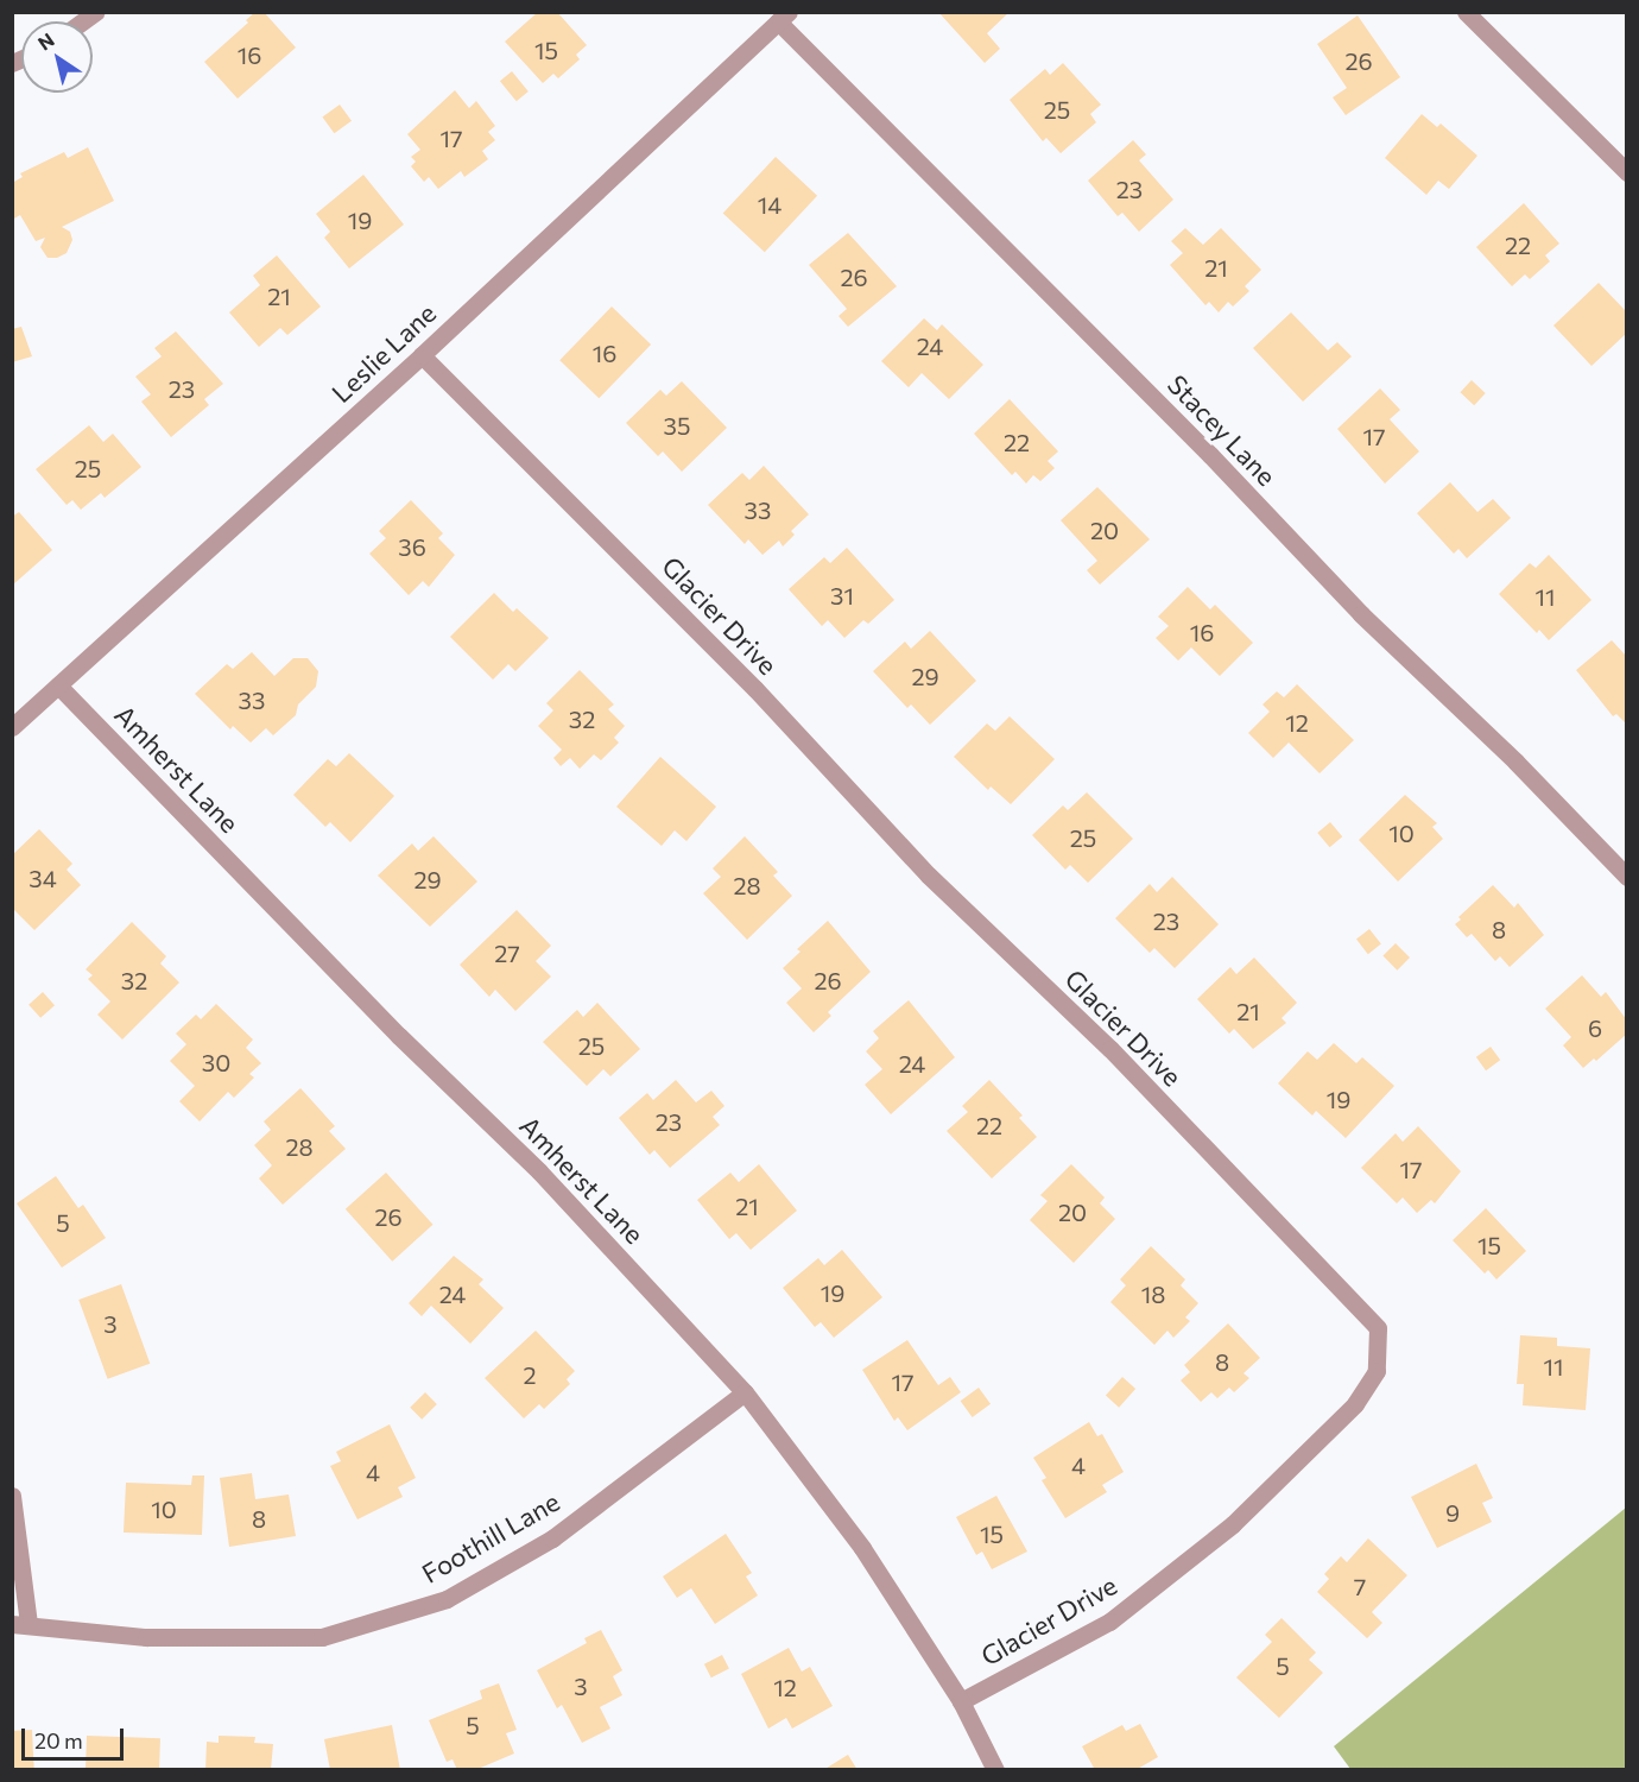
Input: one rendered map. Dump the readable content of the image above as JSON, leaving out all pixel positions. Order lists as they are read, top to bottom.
{
  "streets": {
    "street": [
      "Leslie Lane",
      "Stacey Lane",
      "Glacier Drive",
      "Amherst Lane",
      "Foothill Lane"
    ]
  },
  "crossings": [
    ["Leslie Lane", "Stacey Lane"],
    ["Leslie Lane", "Glacier Drive"],
    ["Leslie Lane", "Amherst Lane"],
    ["Glacier Drive", "Amherst Lane"],
    ["Amherst Lane", "Foothill Lane"]
  ],
  "house_numbers": [
    "15",
    "16",
    "26",
    "25",
    "17",
    "23",
    "14",
    "19",
    "22",
    "21",
    "26",
    "21",
    "24",
    "16",
    "23",
    "35",
    "17",
    "22",
    "25",
    "33",
    "20",
    "36",
    "31",
    "11",
    "16",
    "29",
    "33",
    "32",
    "12",
    "10",
    "25",
    "34",
    "29",
    "28",
    "23",
    "8",
    "27",
    "32",
    "26",
    "21",
    "6",
    "25",
    "30",
    "24",
    "19",
    "23",
    "22",
    "28",
    "17",
    "21",
    "20",
    "26",
    "5",
    "15",
    "19",
    "24",
    "18",
    "3",
    "8",
    "11",
    "2",
    "17",
    "4",
    "4",
    "10",
    "9",
    "8",
    "15",
    "7",
    "5",
    "3",
    "12",
    "5"
  ],
  "scale_bar": "20 m",
  "north": "top left"
}
